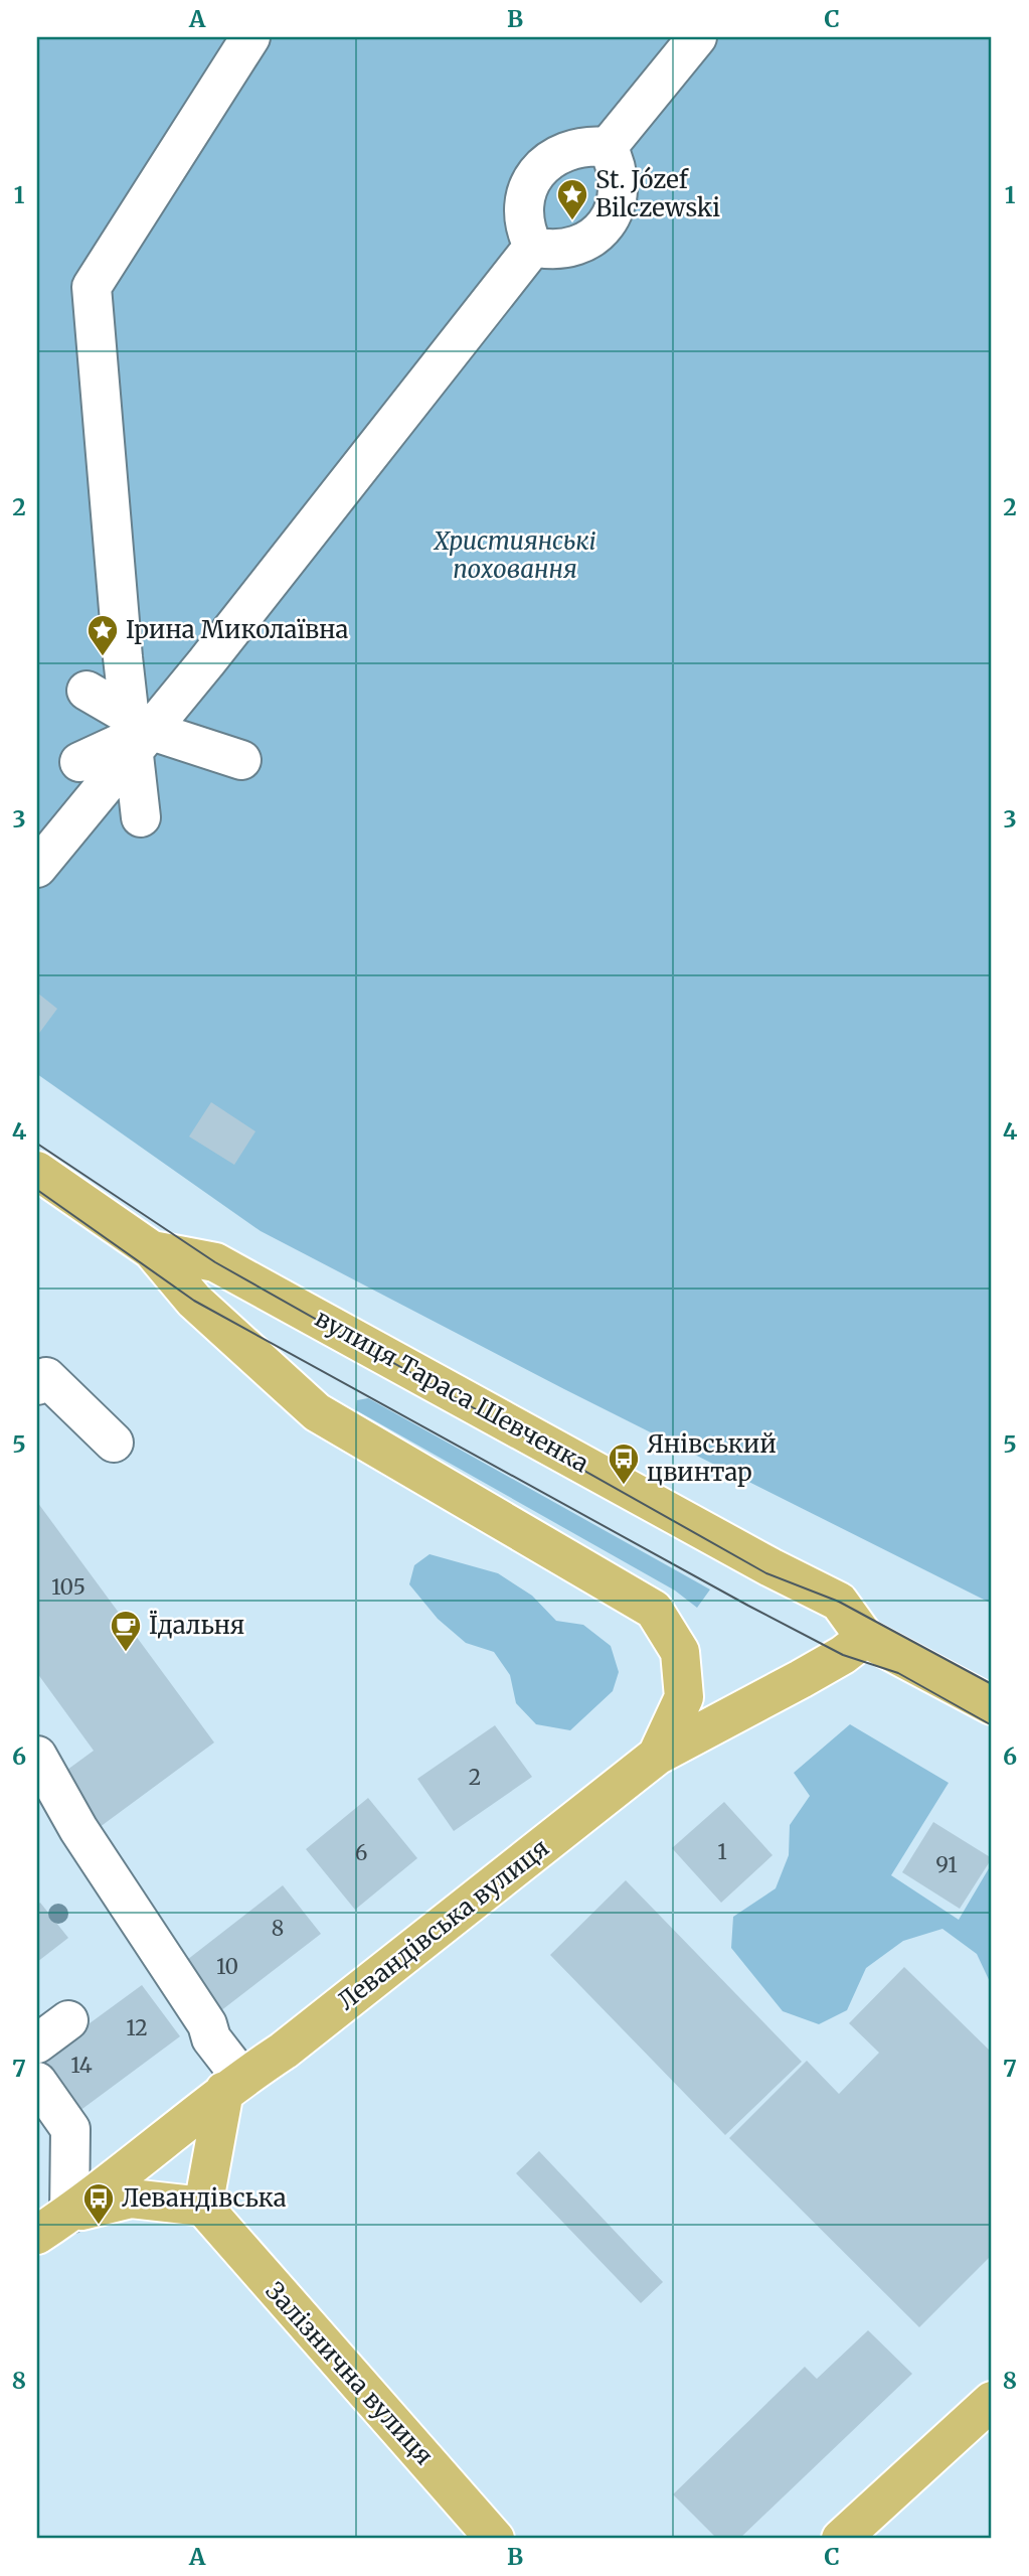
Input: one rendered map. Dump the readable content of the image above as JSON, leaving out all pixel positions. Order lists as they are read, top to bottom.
{
  "streets": {
    "main road": ["вулиця Тараса Шевченка", "Левандівська вулиця", "Залізнична вулиця"]
  },
  "crossings": [
    ["вулиця Тараса Шевченка", "Левандівська вулиця"]
  ],
  "parks": ["Християнські поховання"],
  "places": {
    "place": ["St. Józef Bilczewski", "Ірина Миколаївна"],
    "bus stop": ["Янівський цвинтар", "Левандівська"],
    "cafe": ["Їдальня"]
  },
  "house_numbers": [
    "105",
    "2",
    "1",
    "6",
    "91",
    "8",
    "10",
    "12",
    "14"
  ],
  "grid": {
    "columns": ["A", "B", "C"],
    "rows": [
      "1",
      "2",
      "3",
      "4",
      "5",
      "6",
      "7",
      "8"
    ]
  }
}
